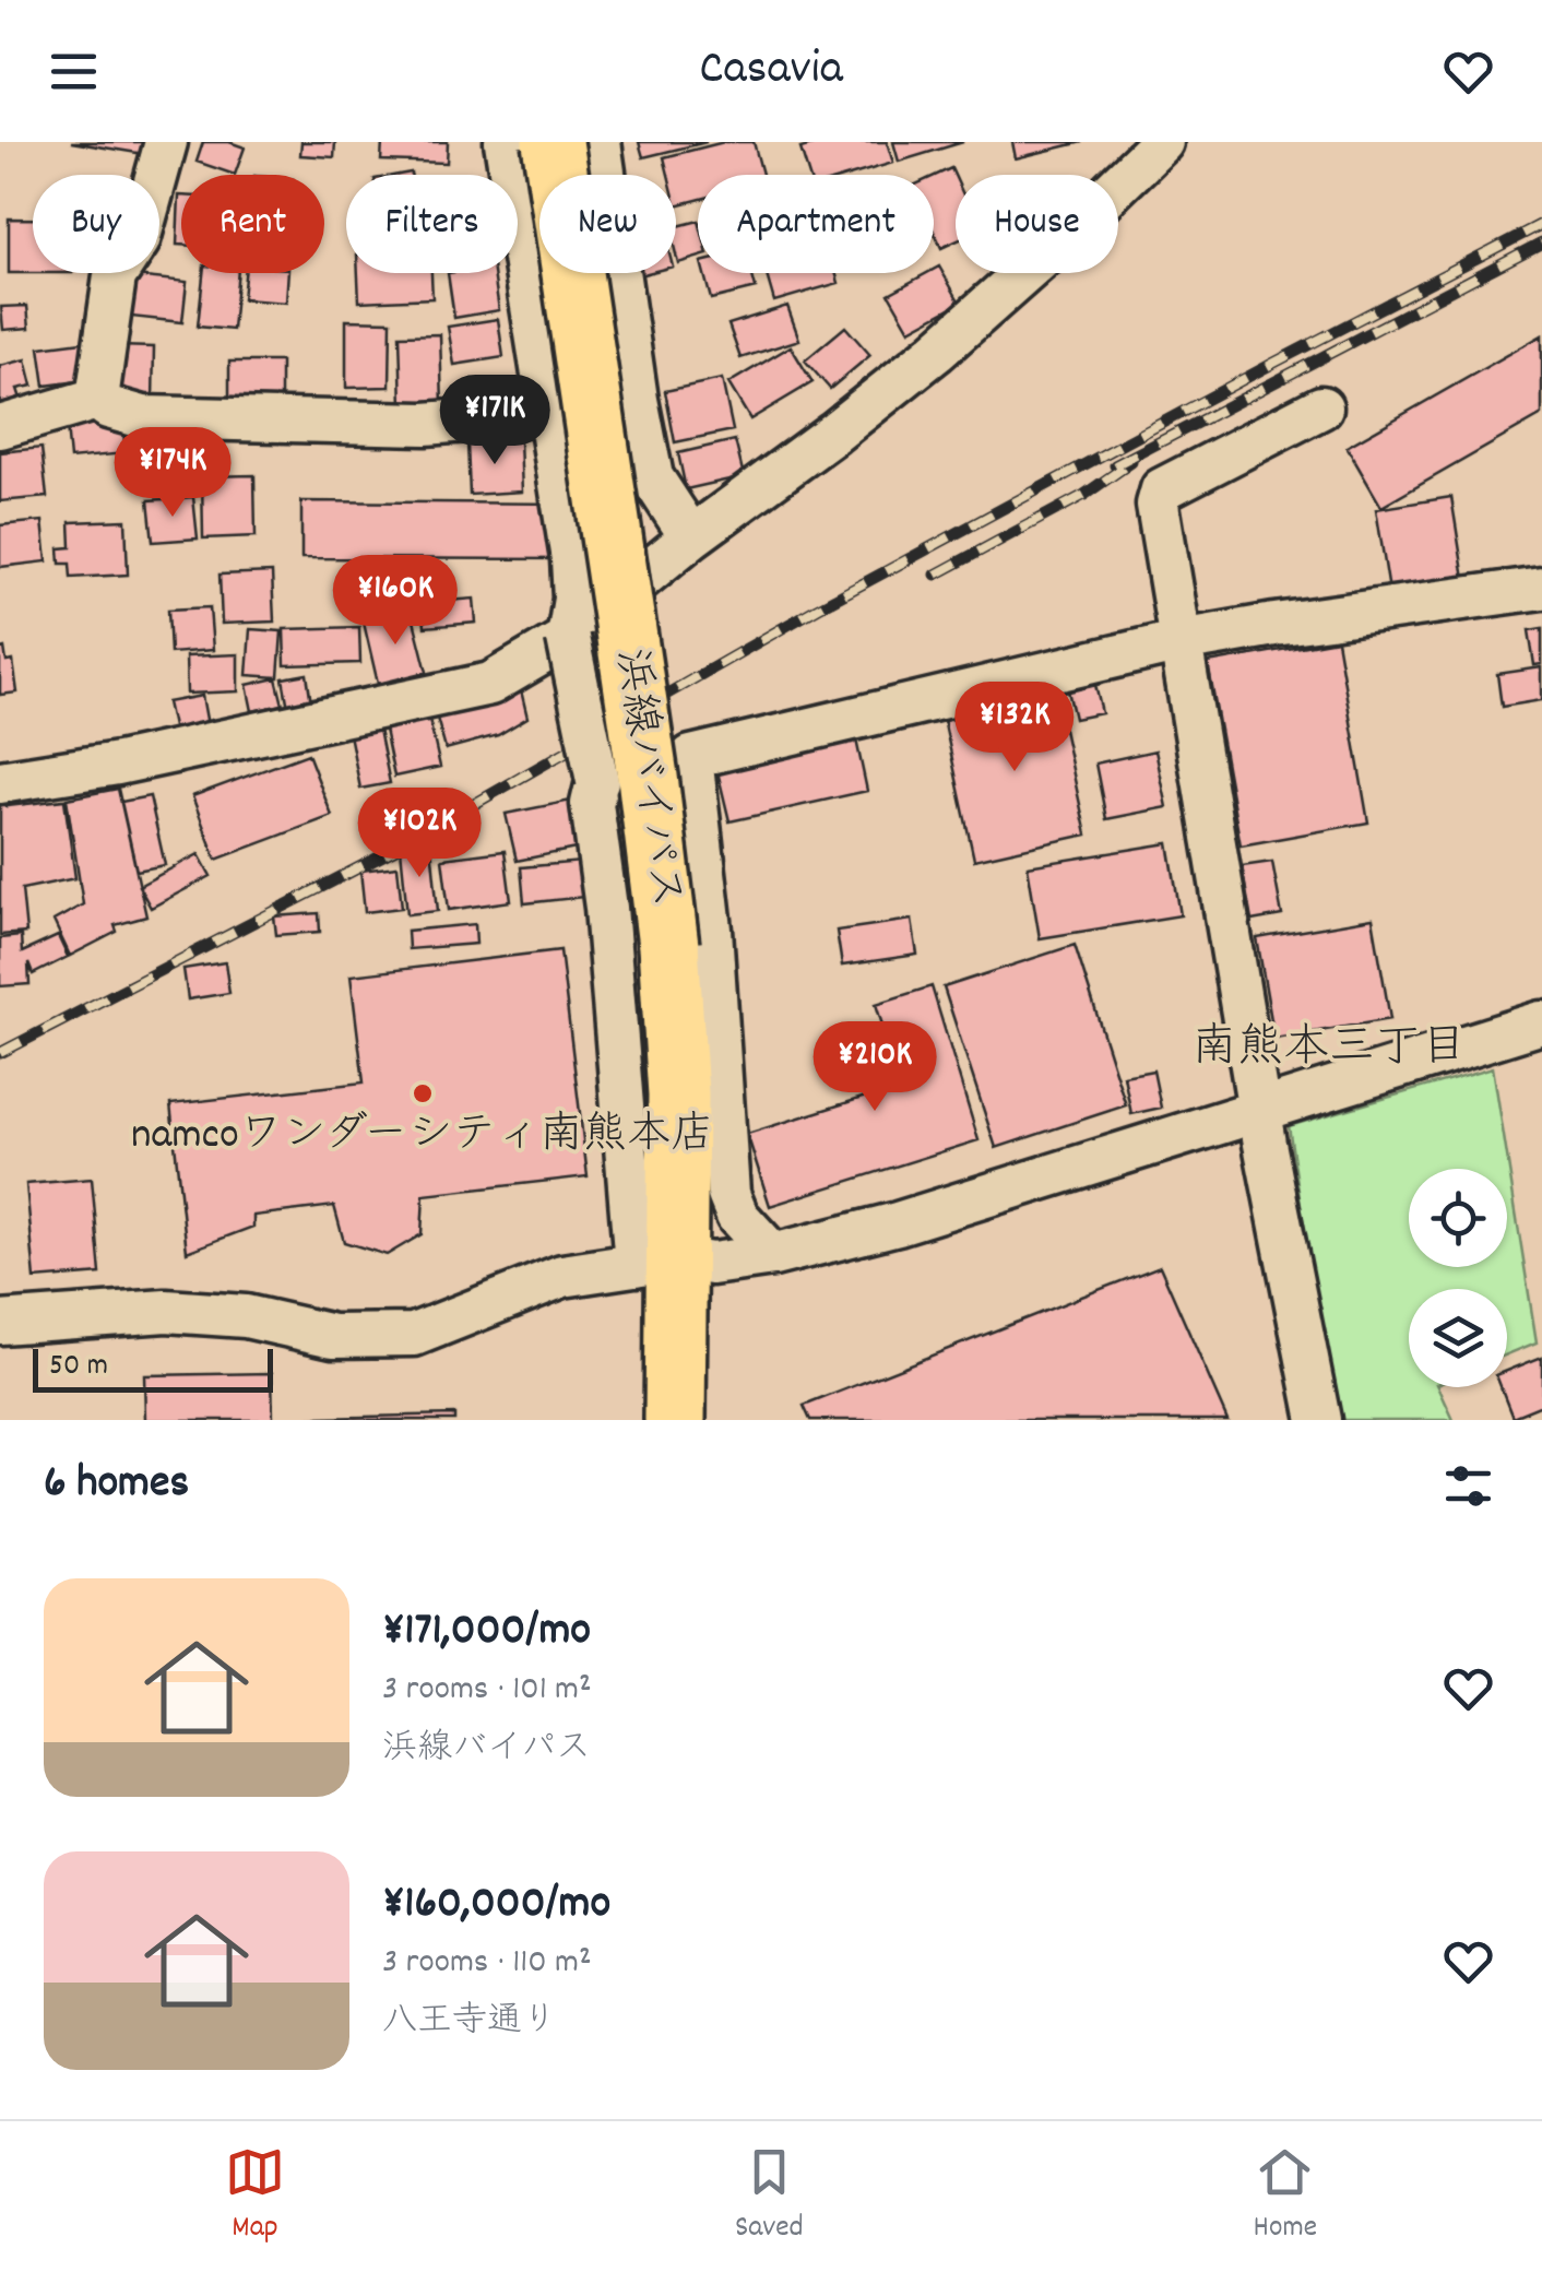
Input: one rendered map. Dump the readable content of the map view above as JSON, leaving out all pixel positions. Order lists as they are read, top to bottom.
{
  "streets": {
    "highway": ["浜線バイパス"]
  },
  "districts": ["南熊本三丁目"],
  "places": ["namcoワンダーシティ南熊本店"],
  "scale_bar": "50 m",
  "page": {
    "header": "Casavia",
    "chip": [
      "Buy",
      "Rent",
      "Filters",
      "New",
      "Apartment",
      "House"
    ],
    "price": [
      "¥171K",
      "¥174K",
      "¥160K",
      "¥132K",
      "¥102K",
      "¥210K"
    ],
    "scale": "50 m",
    "heading": "6 homes",
    "list": [
      {
        "name": "¥171,000/mo",
        "note": "3 rooms · 101 m² · 浜線バイパス"
      },
      {
        "name": "¥160,000/mo",
        "note": "3 rooms · 110 m² · 八王寺通り"
      }
    ],
    "tabs": ["Map", "Saved", "Home"]
  }
}
